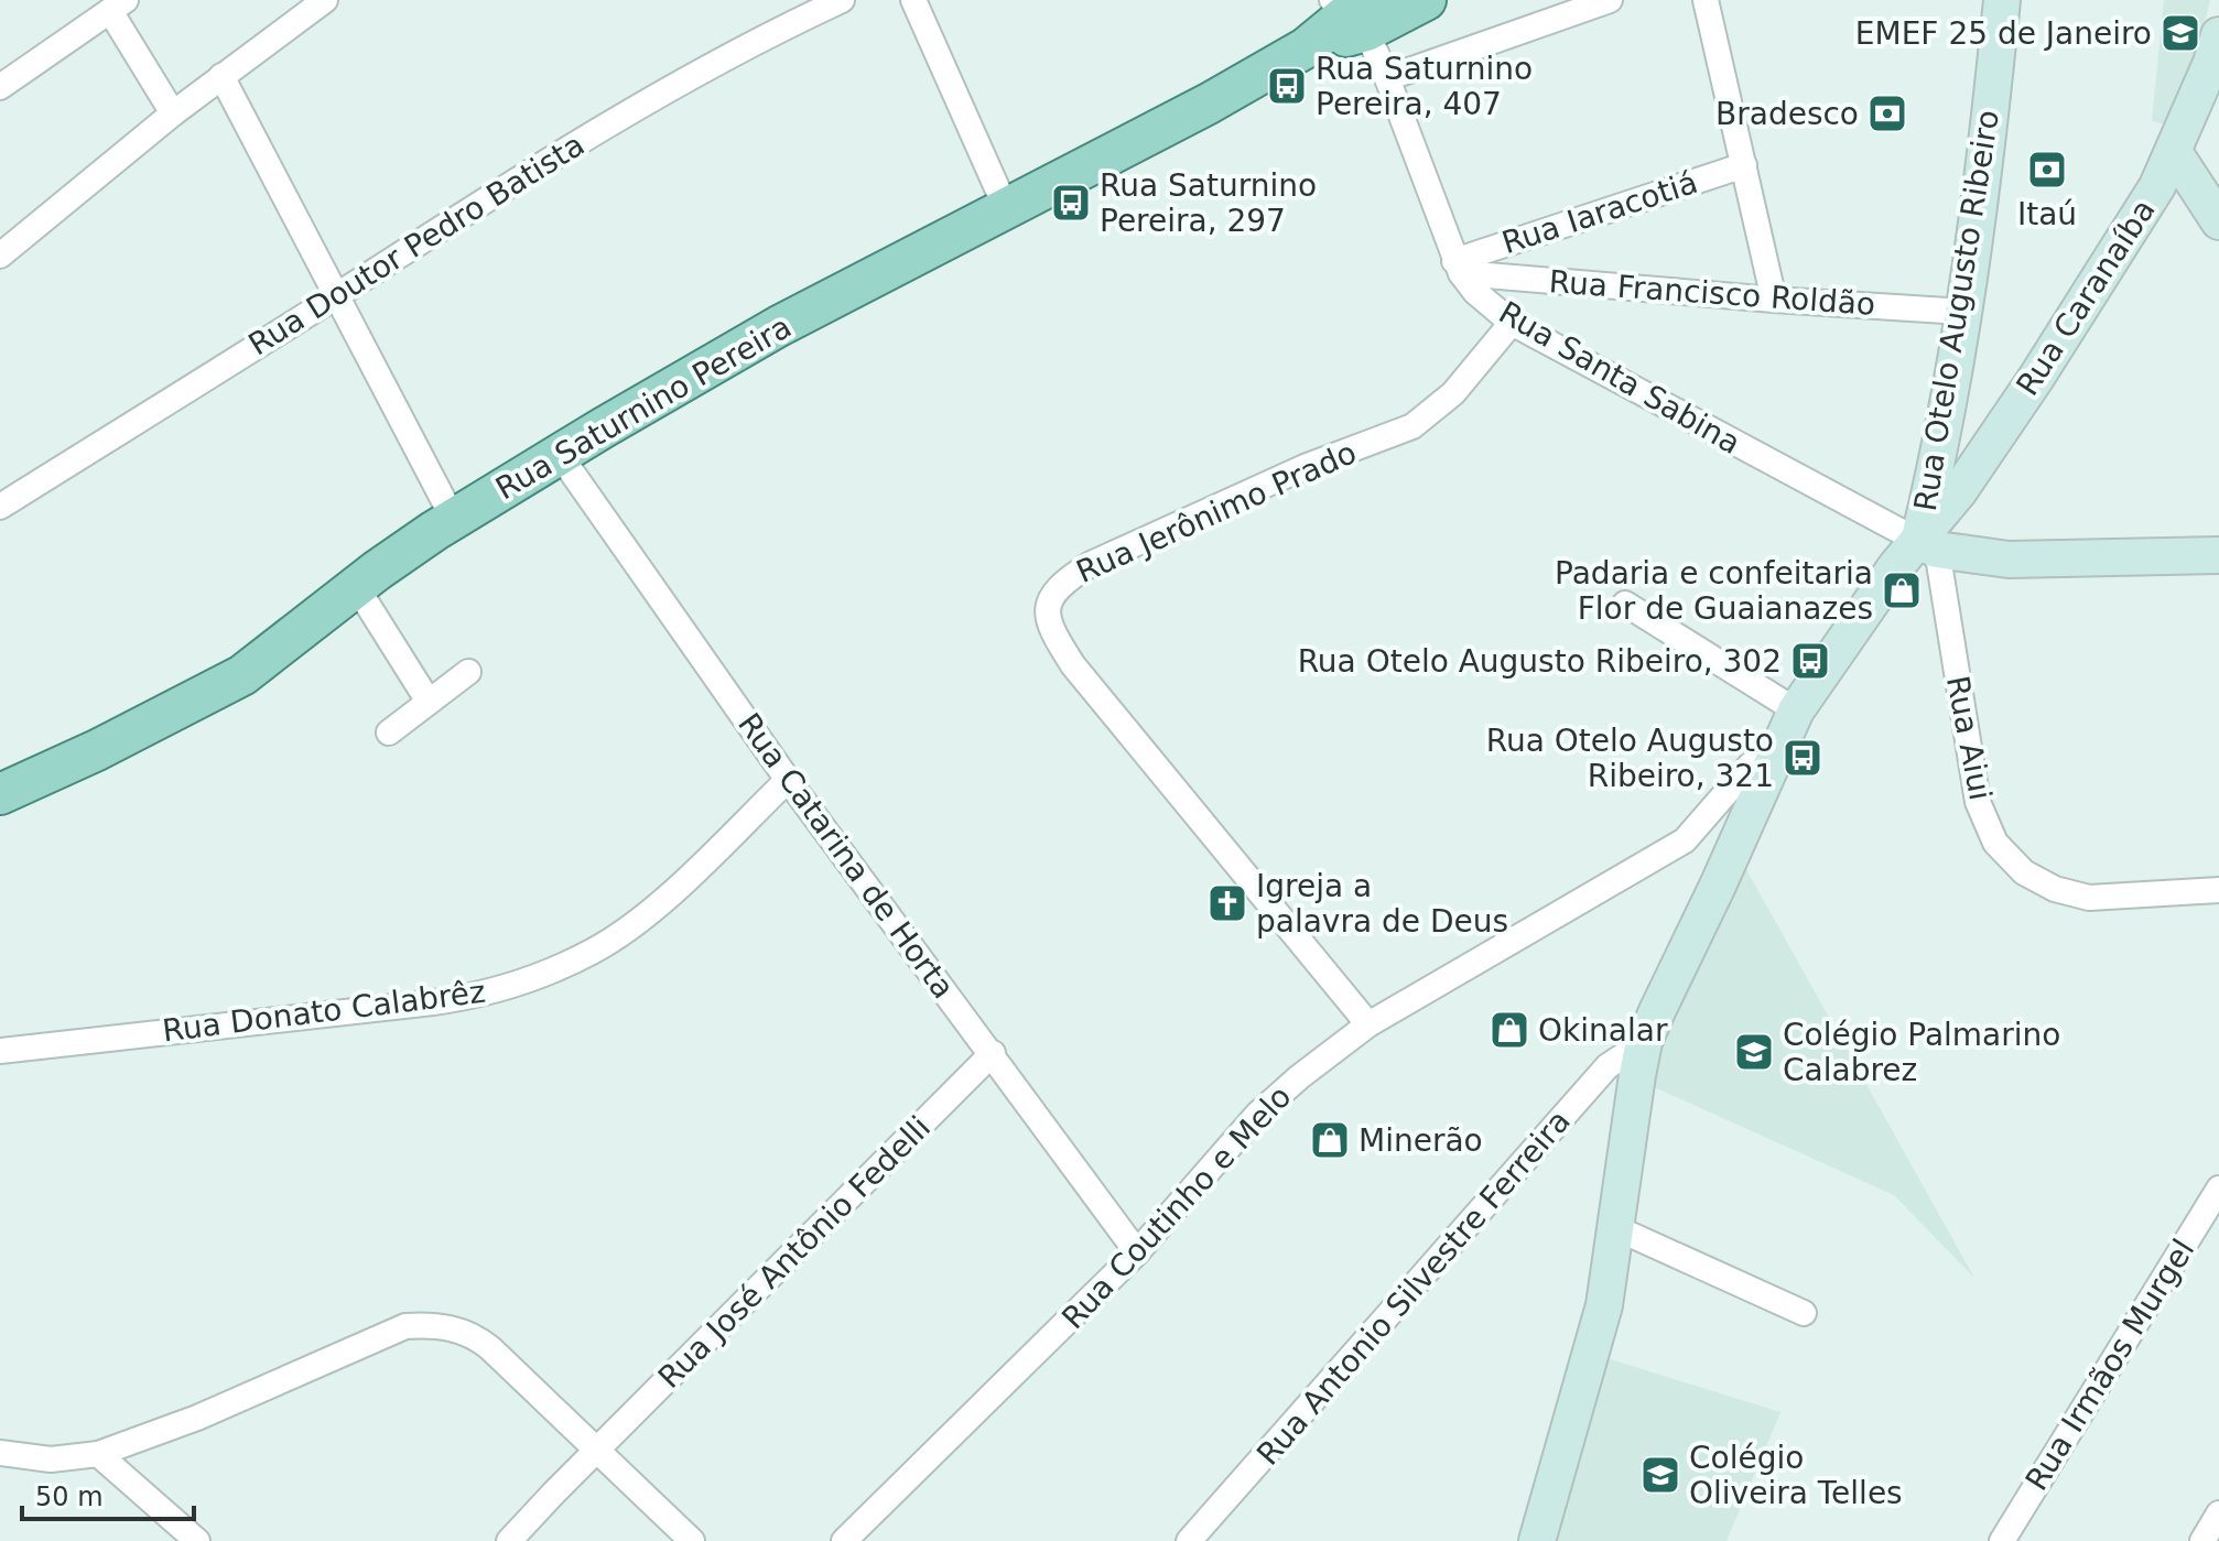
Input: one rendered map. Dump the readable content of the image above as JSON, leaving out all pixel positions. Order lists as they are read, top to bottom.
{
  "streets": {
    "main road": ["Rua Caranaíba", "Rua Otelo Augusto Ribeiro", "Rua Saturnino Pereira"],
    "street": [
      "Rua Iaracotiá",
      "Rua Doutor Pedro Batista",
      "Rua Francisco Roldão",
      "Rua Santa Sabina",
      "Rua Jerônimo Prado",
      "Rua Aiui",
      "Rua Catarina de Horta",
      "Rua Donato Calabrêz",
      "Rua Coutinho e Melo",
      "Rua José Antônio Fedelli",
      "Rua Antonio Silvestre Ferreira",
      "Rua Irmãos Murgel"
    ]
  },
  "crossings": [
    ["Rua Iaracotiá", "Rua Francisco Roldão"],
    ["Rua Iaracotiá", "Rua Santa Sabina"],
    ["Rua Francisco Roldão", "Rua Otelo Augusto Ribeiro"],
    ["Rua Francisco Roldão", "Rua Santa Sabina"],
    ["Rua Caranaíba", "Rua Otelo Augusto Ribeiro"],
    ["Rua Caranaíba", "Rua Santa Sabina"],
    ["Rua Caranaíba", "Rua Aiui"],
    ["Rua Otelo Augusto Ribeiro", "Rua Santa Sabina"],
    ["Rua Otelo Augusto Ribeiro", "Rua Aiui"],
    ["Rua Otelo Augusto Ribeiro", "Rua Coutinho e Melo"],
    ["Rua Otelo Augusto Ribeiro", "Rua Antonio Silvestre Ferreira"],
    ["Rua Santa Sabina", "Rua Saturnino Pereira"],
    ["Rua Santa Sabina", "Rua Jerônimo Prado"],
    ["Rua Santa Sabina", "Rua Aiui"],
    ["Rua Saturnino Pereira", "Rua Catarina de Horta"],
    ["Rua Jerônimo Prado", "Rua Coutinho e Melo"],
    ["Rua Catarina de Horta", "Rua Donato Calabrêz"],
    ["Rua Catarina de Horta", "Rua Coutinho e Melo"],
    ["Rua Catarina de Horta", "Rua José Antônio Fedelli"]
  ],
  "places": {
    "school or university": ["EMEF 25 de Janeiro", "Colégio Palmarino Calabrez", "Colégio Oliveira Telles"],
    "bus stop": [
      "Rua Saturnino Pereira, 407",
      "Rua Saturnino Pereira, 297",
      "Rua Otelo Augusto Ribeiro, 302",
      "Rua Otelo Augusto Ribeiro, 321"
    ],
    "bank": ["Bradesco", "Itaú"],
    "shop": ["Padaria e confeitaria Flor de Guaianazes", "Okinalar", "Minerão"],
    "church": ["Igreja a palavra de Deus"]
  },
  "scale_bar": "50 m"
}
